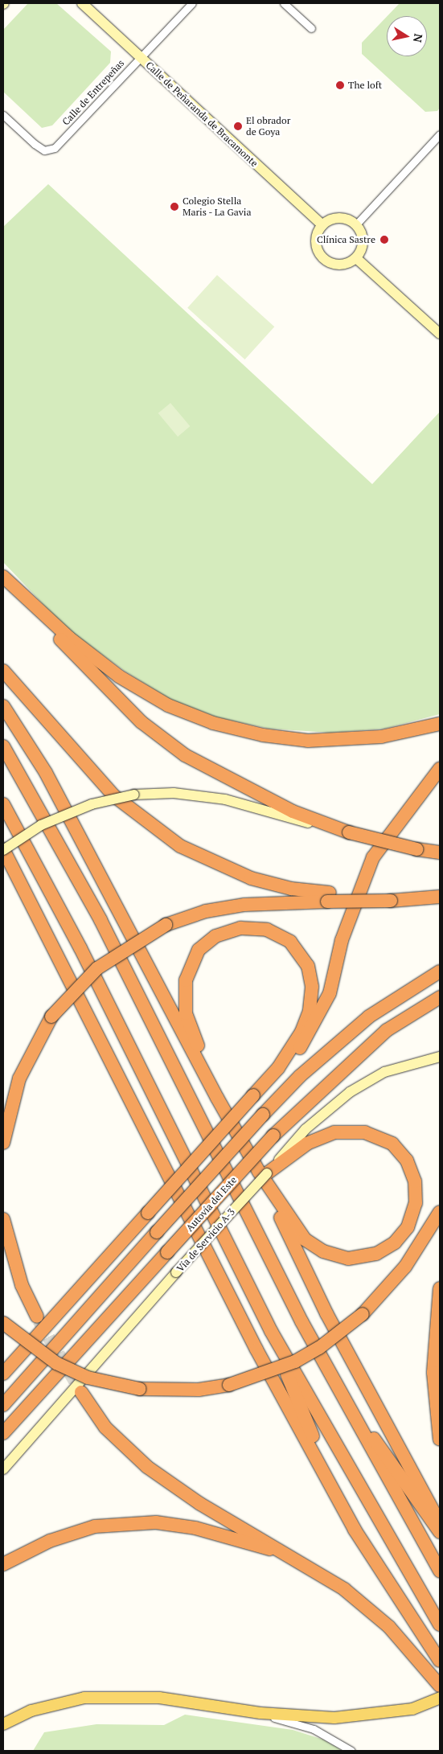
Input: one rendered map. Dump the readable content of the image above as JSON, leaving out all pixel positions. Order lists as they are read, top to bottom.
{
  "streets": {
    "highway": ["Autovía del Este"],
    "main road": ["Calle de Peñaranda de Bracamonte", "Vía de Servicio A-3"],
    "street": ["Calle de Entrepeñas"]
  },
  "crossings": [
    ["Calle de Entrepeñas", "Calle de Peñaranda de Bracamonte"]
  ],
  "places": [
    "The loft",
    "El obrador de Goya",
    "Colegio Stella Maris - La Gavia",
    "Clínica Sastre"
  ],
  "north": "right"
}
